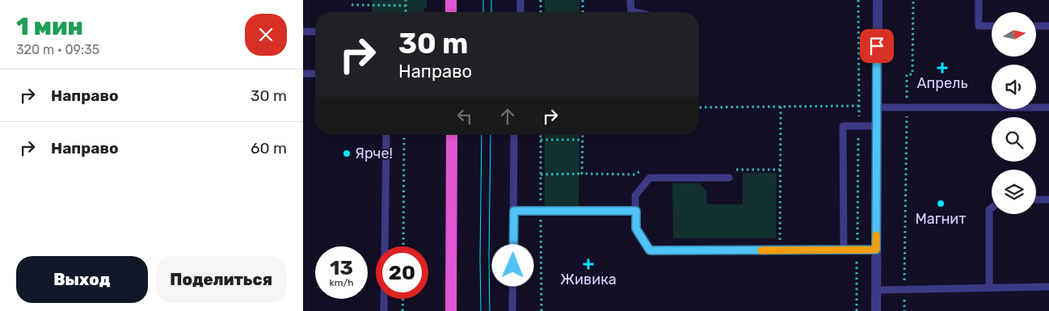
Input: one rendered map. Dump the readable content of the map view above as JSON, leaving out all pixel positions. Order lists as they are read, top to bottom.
{
  "places": {
    "health": ["Апрель", "Живика"],
    "other": ["Ярче!", "Магнит"]
  },
  "north": "right",
  "page": {
    "heading": ["1 мин", "320 m · 09:35"],
    "turn": ["30 m", "Направо"],
    "list": [
      {
        "name": "Направо",
        "value": "30 m"
      },
      {
        "name": "Направо",
        "value": "60 m"
      }
    ],
    "speed": "13 km/h",
    "limit": "20",
    "buttons": ["Выход", "Поделиться"]
  }
}
